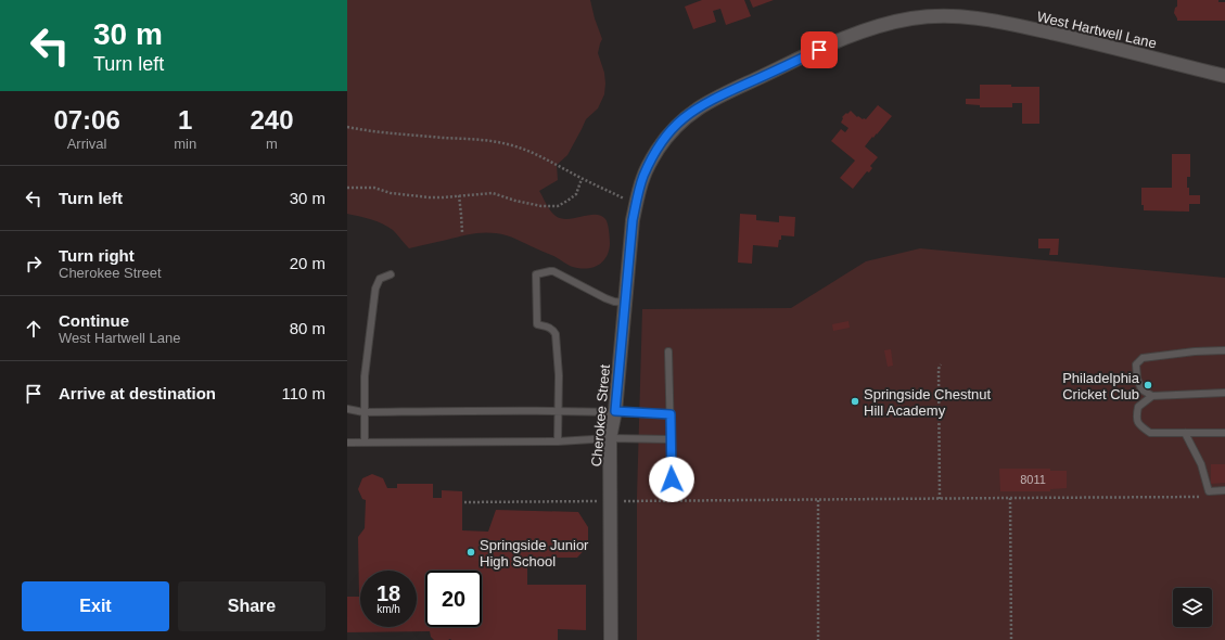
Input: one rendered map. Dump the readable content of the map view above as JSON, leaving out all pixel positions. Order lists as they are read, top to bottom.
{
  "streets": {
    "street": ["West Hartwell Lane", "Cherokee Street"]
  },
  "crossings": [
    ["West Hartwell Lane", "Cherokee Street"]
  ],
  "places": ["Philadelphia Cricket Club", "Springside Chestnut Hill Academy", "Springside Junior High School"],
  "house_numbers": ["8011"],
  "page": {
    "turn": ["30 m", "Turn left"],
    "eta": [
      "07:06",
      "Arrival",
      "1",
      "min",
      "240",
      "m"
    ],
    "list": [
      {
        "name": "Turn left",
        "value": "30 m"
      },
      {
        "name": "Turn right",
        "note": "Cherokee Street",
        "value": "20 m"
      },
      {
        "name": "Continue",
        "note": "West Hartwell Lane",
        "value": "80 m"
      },
      {
        "name": "Arrive at destination",
        "value": "110 m"
      }
    ],
    "speed": "18 km/h",
    "limit": "20",
    "buttons": ["Exit", "Share"]
  }
}
